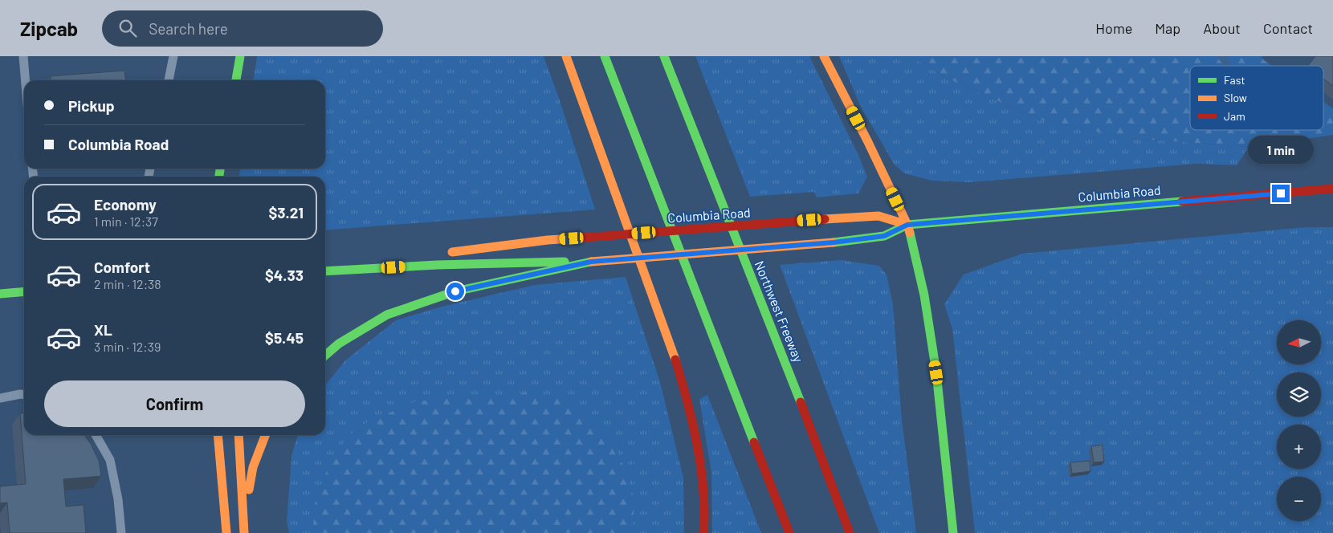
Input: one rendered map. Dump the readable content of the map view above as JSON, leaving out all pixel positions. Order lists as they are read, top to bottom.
{
  "streets": {
    "main road": ["Columbia Road", "Northwest Freeway"]
  },
  "legend": ["Fast", "Slow", "Jam"],
  "north": "left",
  "page": {
    "header": "Zipcab",
    "search": "Search here",
    "nav": [
      "Home",
      "Map",
      "About",
      "Contact"
    ],
    "banner": ["Pickup", "Columbia Road"],
    "bubble": "1 min",
    "list": [
      {
        "name": "Economy",
        "note": "1 min · 12:37",
        "value": "$3.21"
      },
      {
        "name": "Comfort",
        "note": "2 min · 12:38",
        "value": "$4.33"
      },
      {
        "name": "XL",
        "note": "3 min · 12:39",
        "value": "$5.45"
      }
    ],
    "map_buttons": ["+", "−"],
    "buttons": "Confirm"
  }
}
